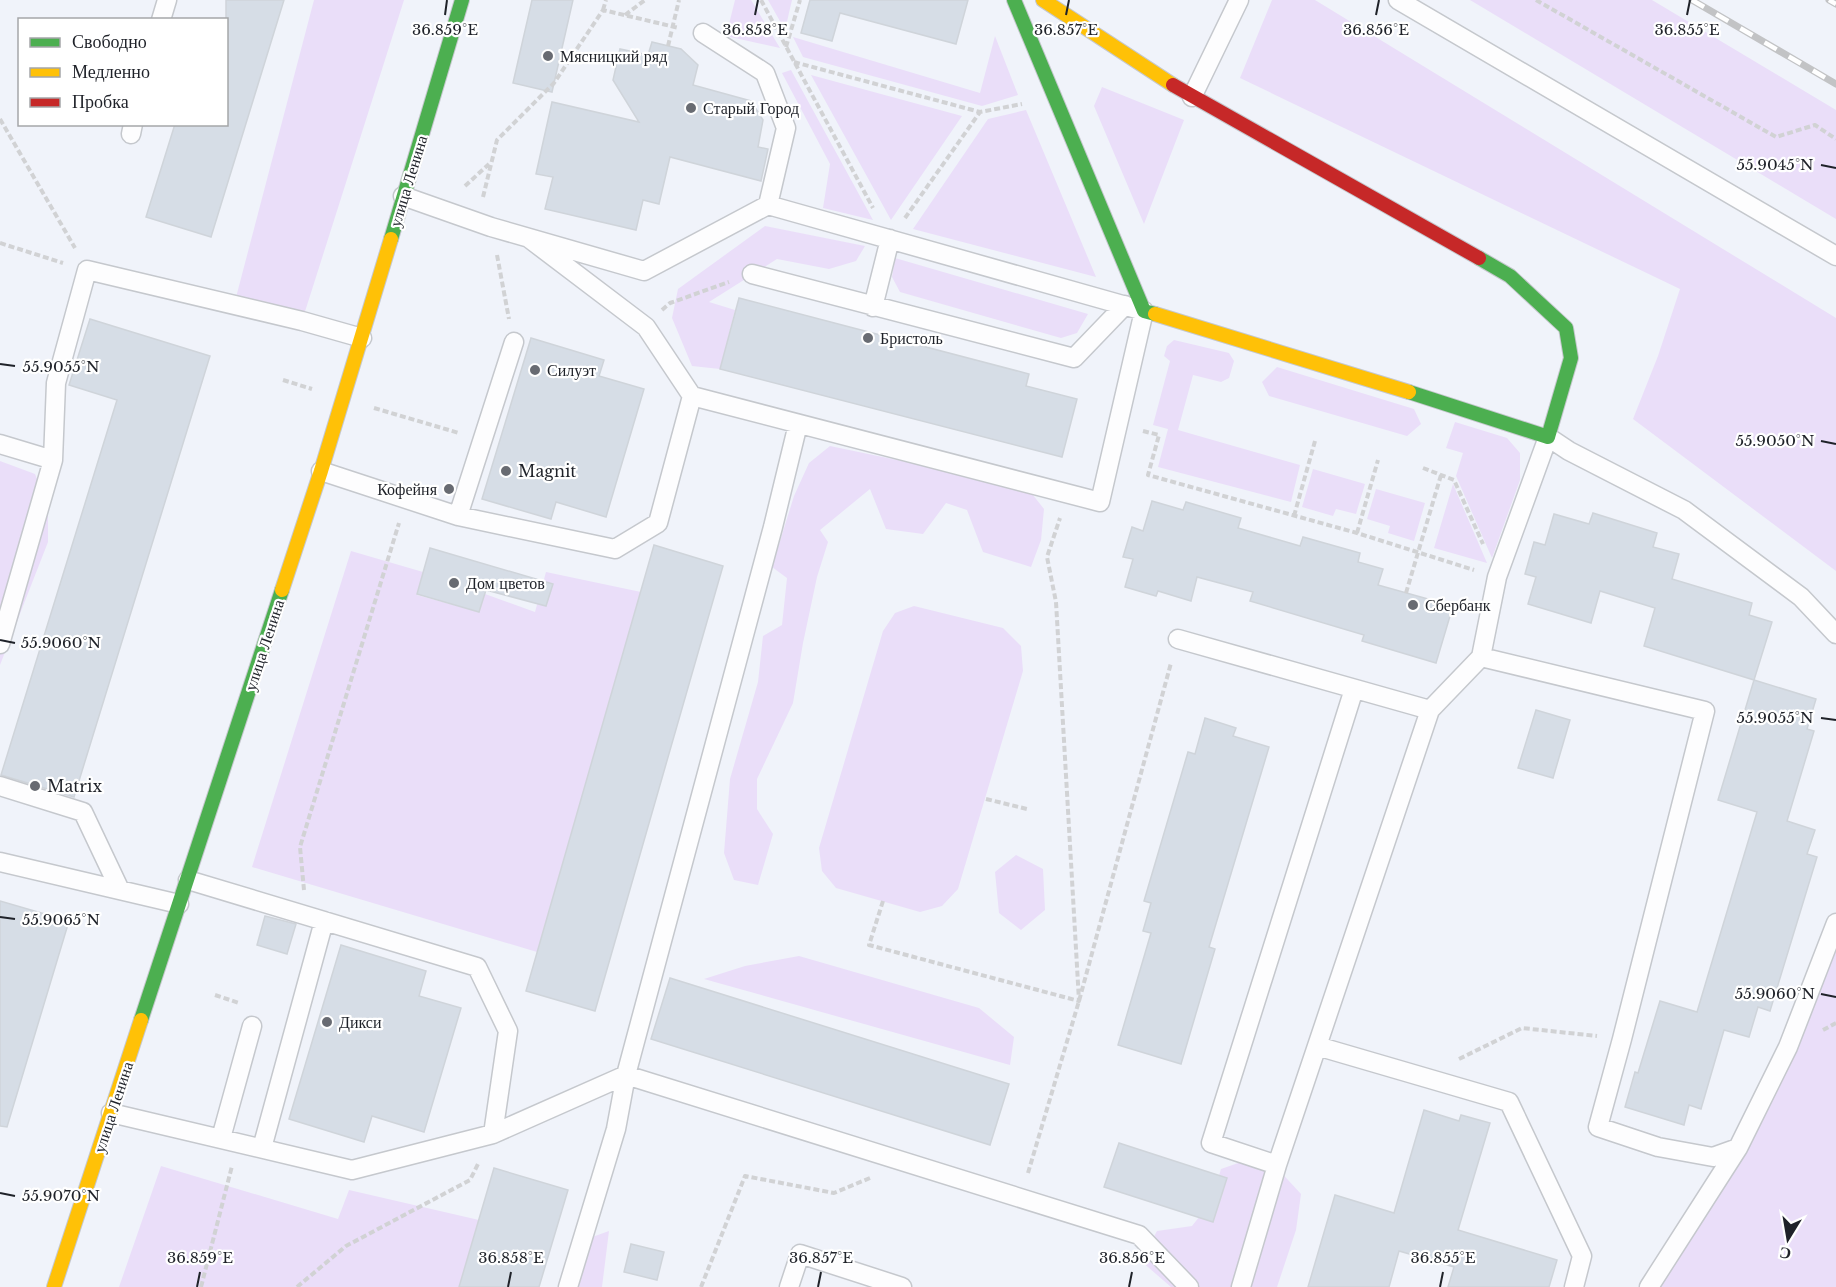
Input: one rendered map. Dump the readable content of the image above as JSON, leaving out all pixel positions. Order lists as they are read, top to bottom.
{
  "streets": {
    "street": ["улица Ленина"]
  },
  "places": [
    "Мясницкий ряд",
    "Старый Город",
    "Бристоль",
    "Силуэт",
    "Magnit",
    "Кофейня",
    "Дом цветов",
    "Сбербанк",
    "Matrix",
    "Дикси"
  ],
  "legend": ["Свободно", "Медленно", "Пробка"],
  "north": "bottom",
  "coordinates": [
    "36.859°E",
    "36.858°E",
    "36.857°E",
    "36.856°E",
    "36.855°E",
    "55.9045°N",
    "55.9055°N",
    "55.9050°N",
    "55.9060°N",
    "55.9065°N",
    "55.9070°N"
  ]
}
